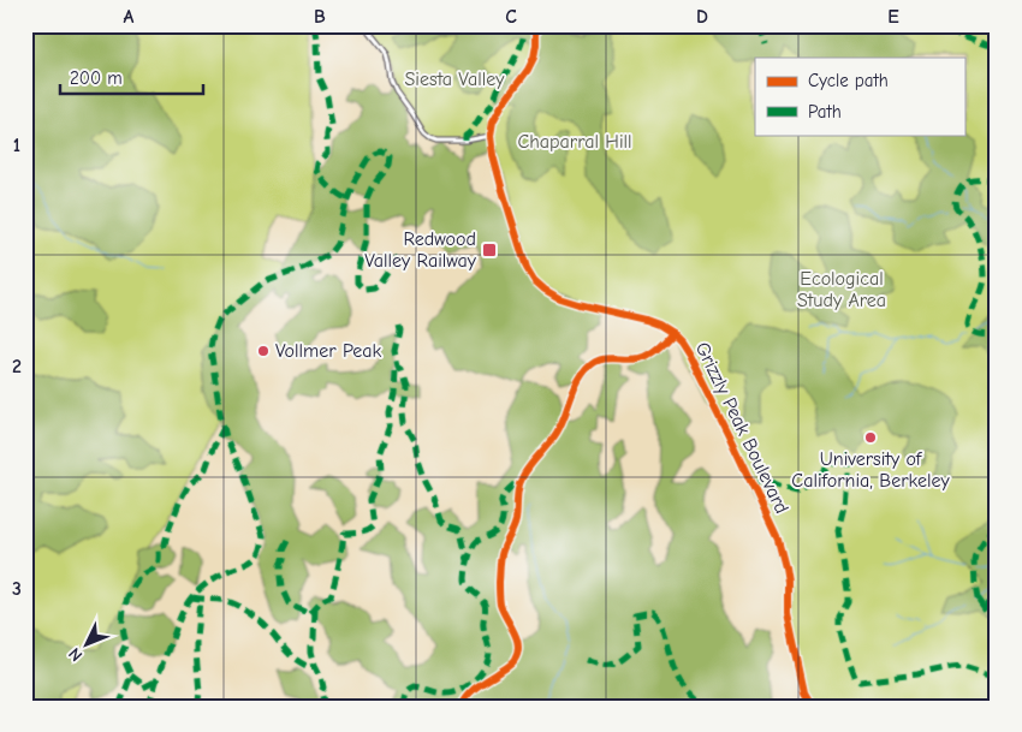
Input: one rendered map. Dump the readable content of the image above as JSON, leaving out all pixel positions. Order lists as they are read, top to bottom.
{
  "streets": {
    "street": ["Grizzly Peak Boulevard"]
  },
  "parks": ["Siesta Valley", "Chaparral Hill", "Ecological Study Area"],
  "places": {
    "transit": ["Redwood Valley Railway"],
    "other": ["Vollmer Peak", "University of California, Berkeley"]
  },
  "legend": ["Cycle path", "Path"],
  "scale_bar": "200 m",
  "north": "bottom left",
  "grid": {
    "columns": [
      "A",
      "B",
      "C",
      "D",
      "E"
    ],
    "rows": ["1", "2", "3"]
  }
}
